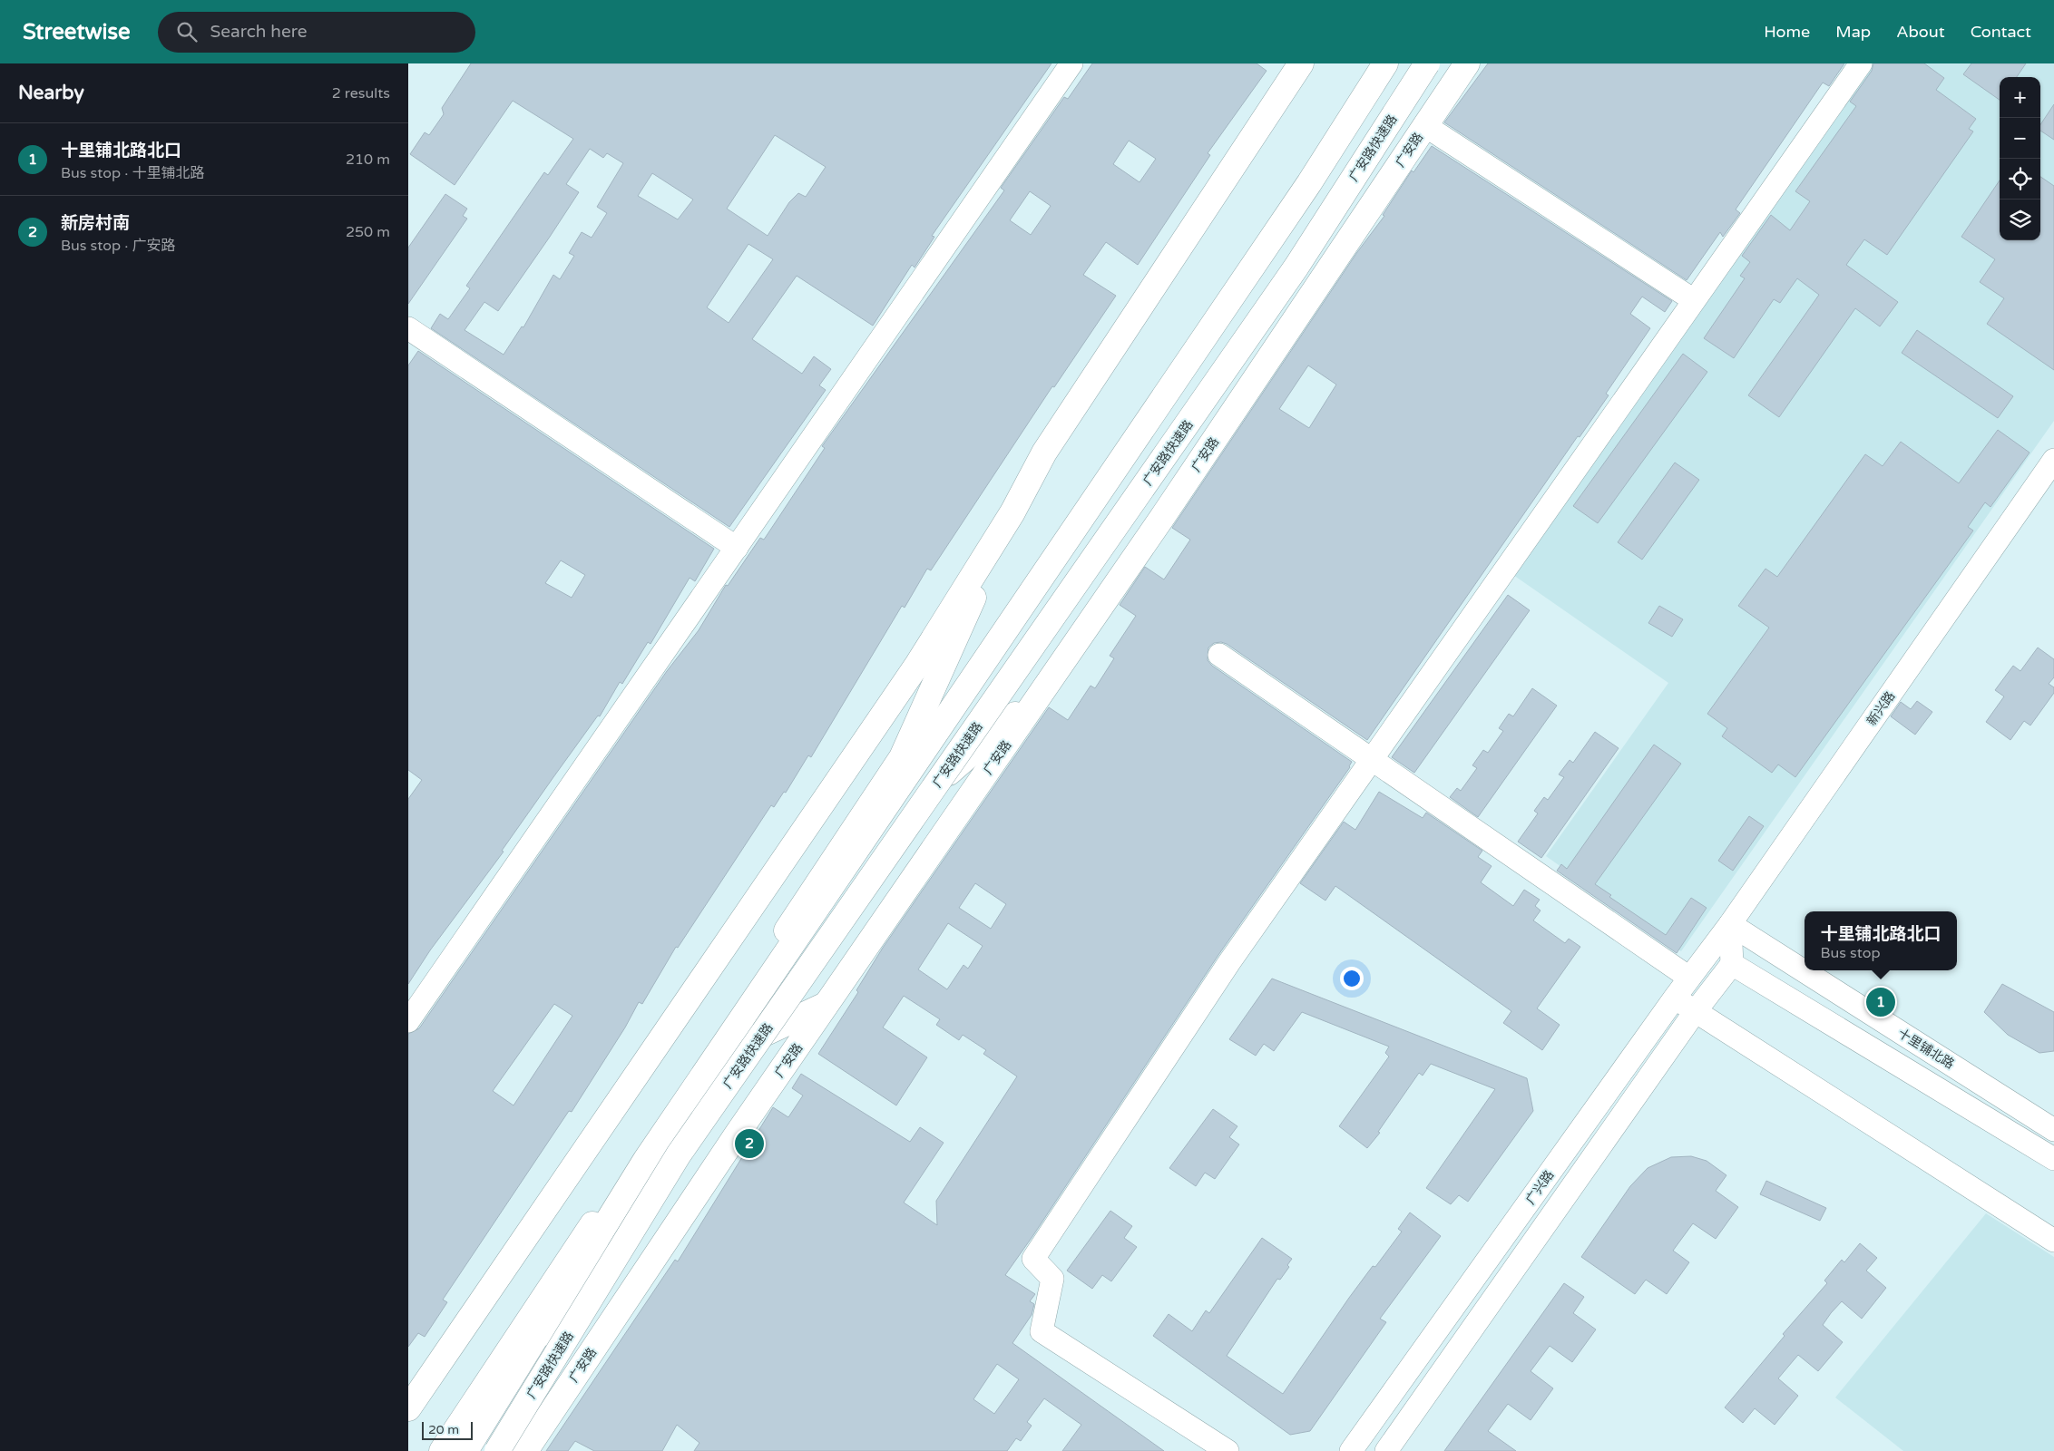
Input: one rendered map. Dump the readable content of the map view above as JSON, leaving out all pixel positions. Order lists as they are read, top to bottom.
{
  "streets": {
    "main road": ["广安路快速路", "广安路"],
    "street": ["新兴路", "十里铺北路", "广兴路"]
  },
  "crossings": [
    ["新兴路", "十里铺北路"],
    ["新兴路", "广兴路"],
    ["十里铺北路", "广兴路"]
  ],
  "scale_bar": "20 m",
  "page": {
    "header": "Streetwise",
    "search": "Search here",
    "nav": [
      "Home",
      "Map",
      "About",
      "Contact"
    ],
    "heading": ["Nearby", "2 results"],
    "map_buttons": ["+", "−"],
    "list": [
      {
        "mark": "1",
        "name": "十里铺北路北口",
        "note": "Bus stop · 十里铺北路",
        "value": "210 m"
      },
      {
        "mark": "2",
        "name": "新房村南",
        "note": "Bus stop · 广安路",
        "value": "250 m"
      }
    ],
    "popup": ["十里铺北路北口", "Bus stop"],
    "pins": ["1", "2"],
    "scale": "20 m"
  }
}
